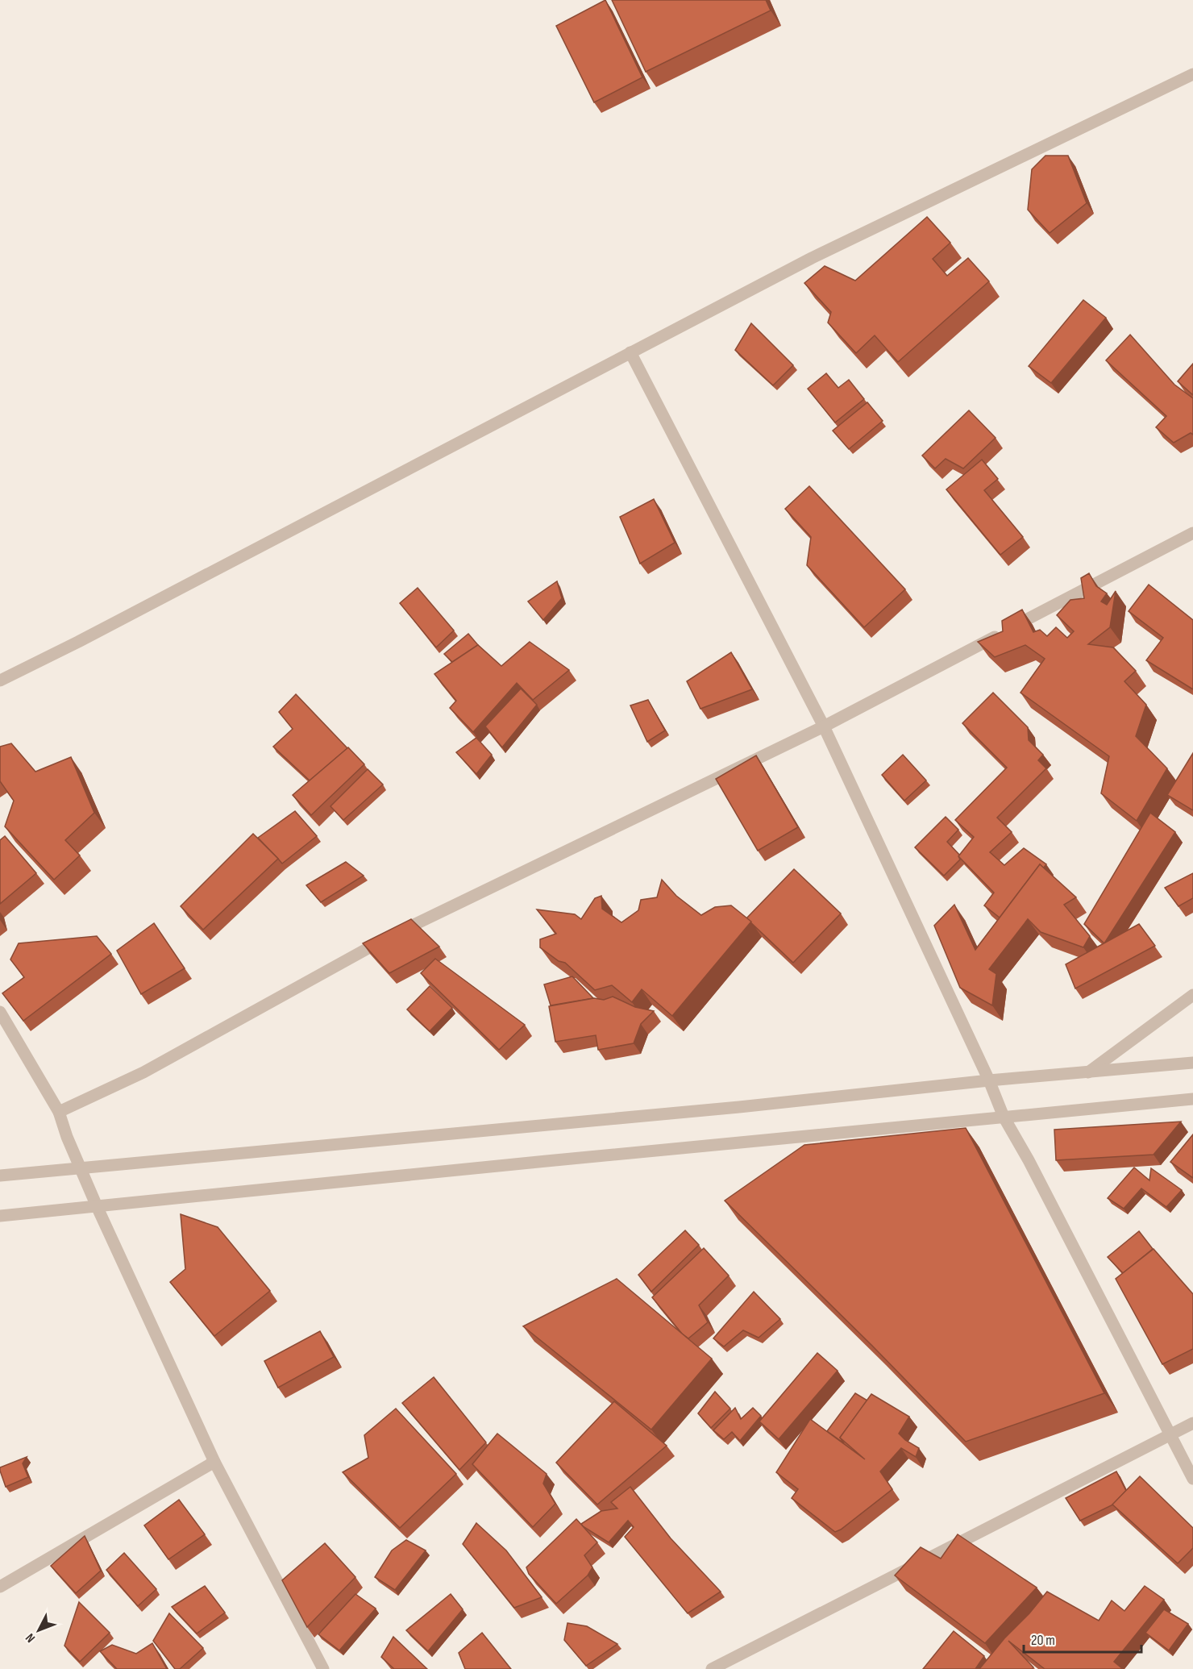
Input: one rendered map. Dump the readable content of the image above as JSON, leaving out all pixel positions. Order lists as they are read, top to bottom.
{
  "scale_bar": "20 m",
  "north": "bottom left"
}
